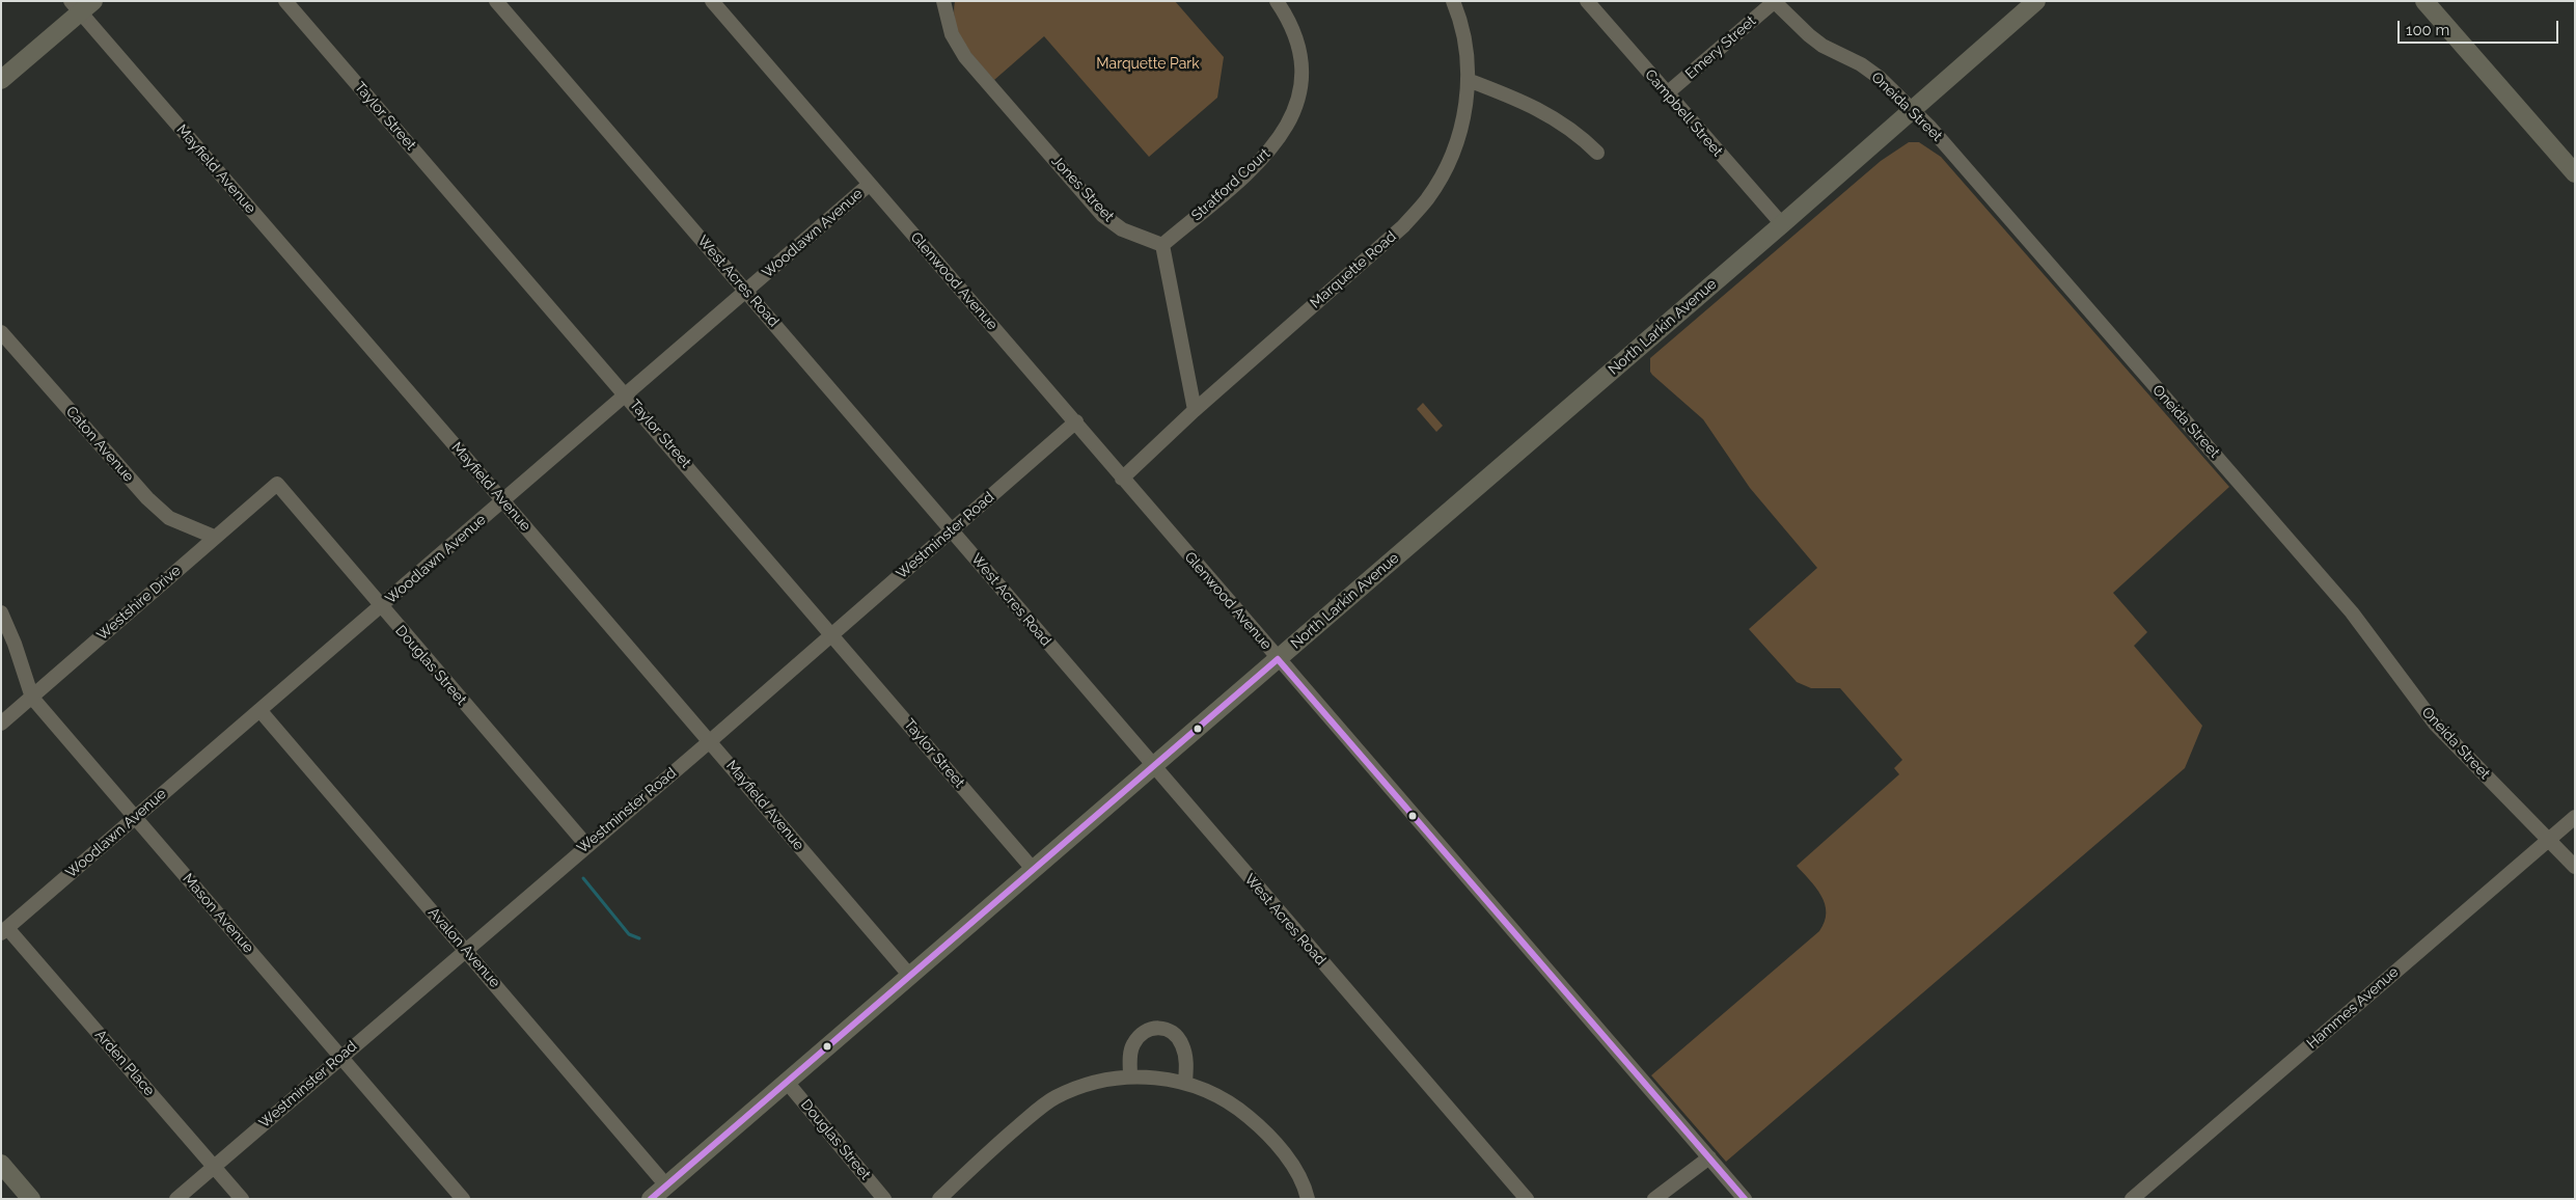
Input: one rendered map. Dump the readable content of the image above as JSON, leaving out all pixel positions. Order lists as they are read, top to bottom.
{
  "streets": {
    "main road": ["North Larkin Avenue"],
    "street": [
      "Emery Street",
      "Oneida Street",
      "Campbell Street",
      "Taylor Street",
      "Mayfield Avenue",
      "Stratford Court",
      "Jones Street",
      "Woodlawn Avenue",
      "Marquette Road",
      "West Acres Road",
      "Glenwood Avenue",
      "Caton Avenue",
      "Westminster Road",
      "Westshire Drive",
      "Douglas Street",
      "Mason Avenue",
      "Avalon Avenue",
      "Hammes Avenue",
      "Arden Place"
    ]
  },
  "crossings": [
    ["Emery Street", "Oneida Street"],
    ["Emery Street", "Campbell Street"],
    ["Oneida Street", "North Larkin Avenue"],
    ["Oneida Street", "Hammes Avenue"],
    ["Campbell Street", "North Larkin Avenue"],
    ["Taylor Street", "Woodlawn Avenue"],
    ["Taylor Street", "North Larkin Avenue"],
    ["Taylor Street", "Westminster Road"],
    ["Mayfield Avenue", "Woodlawn Avenue"],
    ["Mayfield Avenue", "North Larkin Avenue"],
    ["Mayfield Avenue", "Westminster Road"],
    ["Stratford Court", "Jones Street"],
    ["Woodlawn Avenue", "West Acres Road"],
    ["Woodlawn Avenue", "Glenwood Avenue"],
    ["Woodlawn Avenue", "Douglas Street"],
    ["Woodlawn Avenue", "Mason Avenue"],
    ["Woodlawn Avenue", "Avalon Avenue"],
    ["Woodlawn Avenue", "Arden Place"],
    ["Marquette Road", "Glenwood Avenue"],
    ["West Acres Road", "North Larkin Avenue"],
    ["West Acres Road", "Westminster Road"],
    ["Glenwood Avenue", "North Larkin Avenue"],
    ["Glenwood Avenue", "Westminster Road"],
    ["North Larkin Avenue", "Douglas Street"],
    ["North Larkin Avenue", "Avalon Avenue"],
    ["Caton Avenue", "Westshire Drive"],
    ["Westminster Road", "Douglas Street"],
    ["Westminster Road", "Mason Avenue"],
    ["Westminster Road", "Avalon Avenue"],
    ["Westminster Road", "Arden Place"],
    ["Westshire Drive", "Douglas Street"],
    ["Westshire Drive", "Mason Avenue"]
  ],
  "parks": ["Marquette Park"],
  "scale_bar": "100 m"
}
